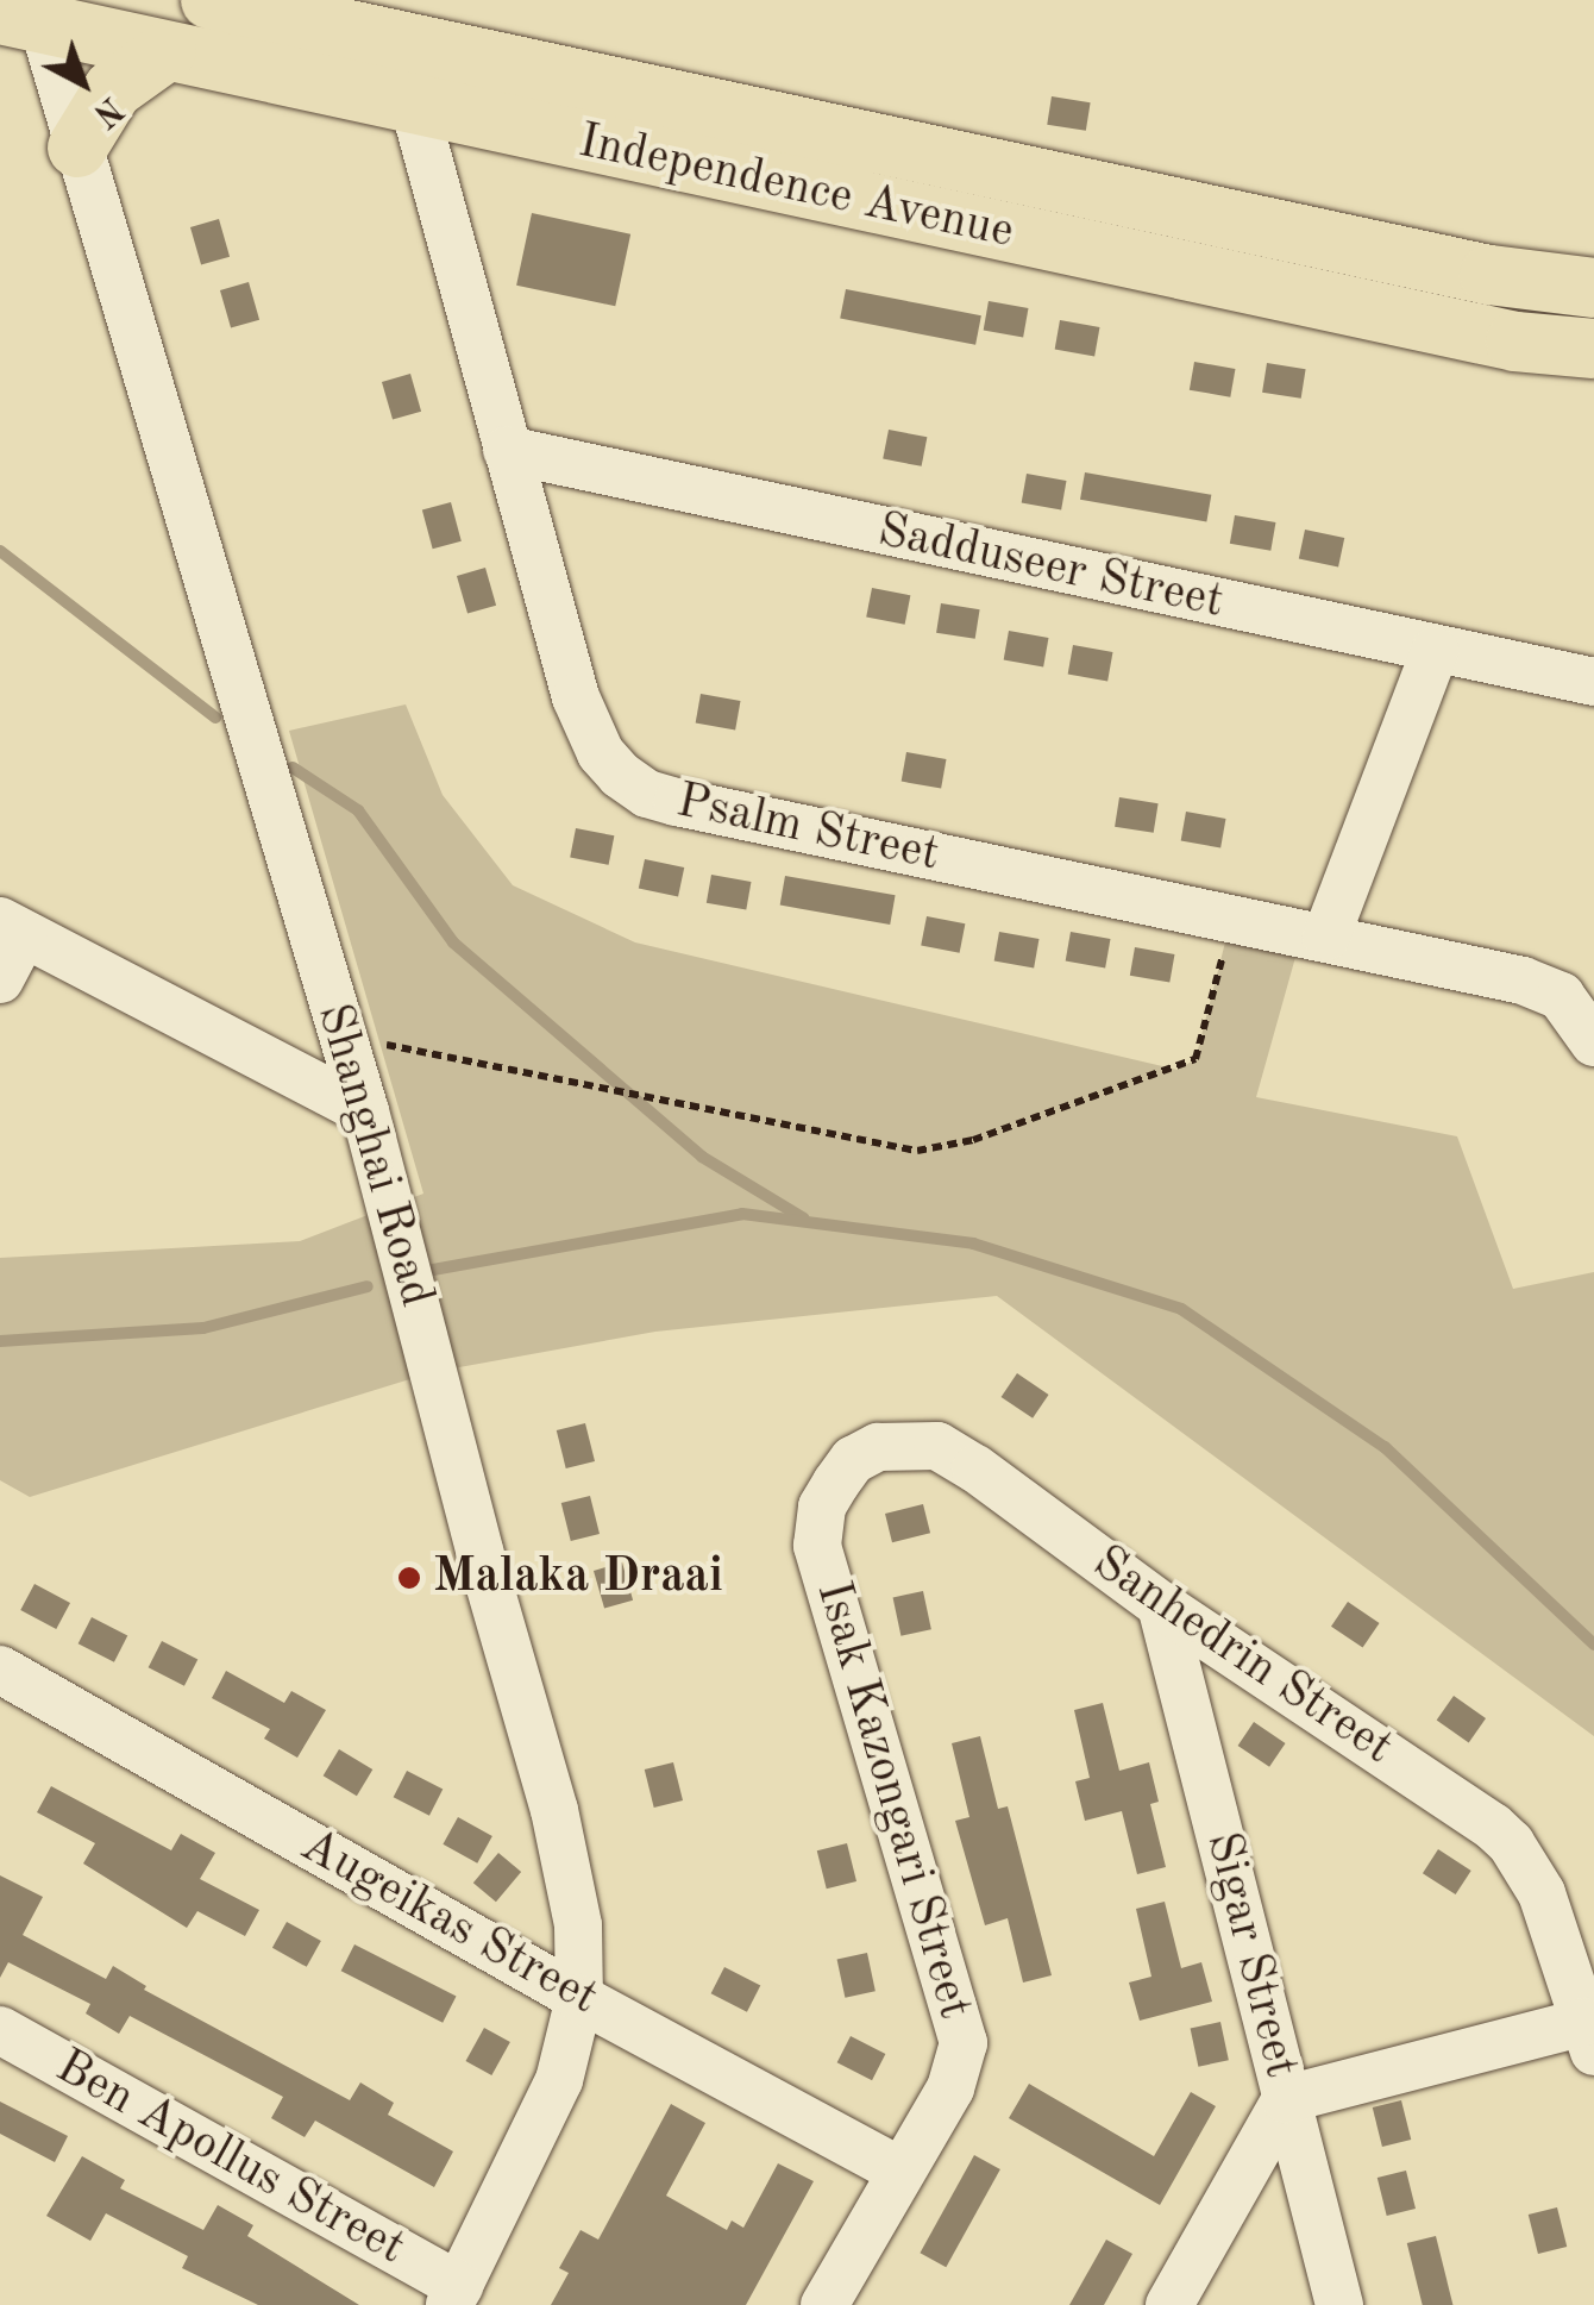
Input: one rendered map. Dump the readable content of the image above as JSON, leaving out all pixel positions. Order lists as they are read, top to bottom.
{
  "streets": {
    "main road": ["Independence Avenue"],
    "street": [
      "Sadduseer Street",
      "Psalm Street",
      "Shanghai Road",
      "Sanhedrin Street",
      "Isak Kazongari Street",
      "Augeikas Street",
      "Sigar Street",
      "Ben Apollus Street"
    ]
  },
  "crossings": [
    ["Independence Avenue", "Psalm Street"],
    ["Independence Avenue", "Shanghai Road"],
    ["Sadduseer Street", "Psalm Street"],
    ["Shanghai Road", "Augeikas Street"],
    ["Shanghai Road", "Ben Apollus Street"],
    ["Sanhedrin Street", "Isak Kazongari Street"],
    ["Sanhedrin Street", "Sigar Street"],
    ["Isak Kazongari Street", "Augeikas Street"]
  ],
  "places": ["Malaka Draai"],
  "north": "bottom right"
}
